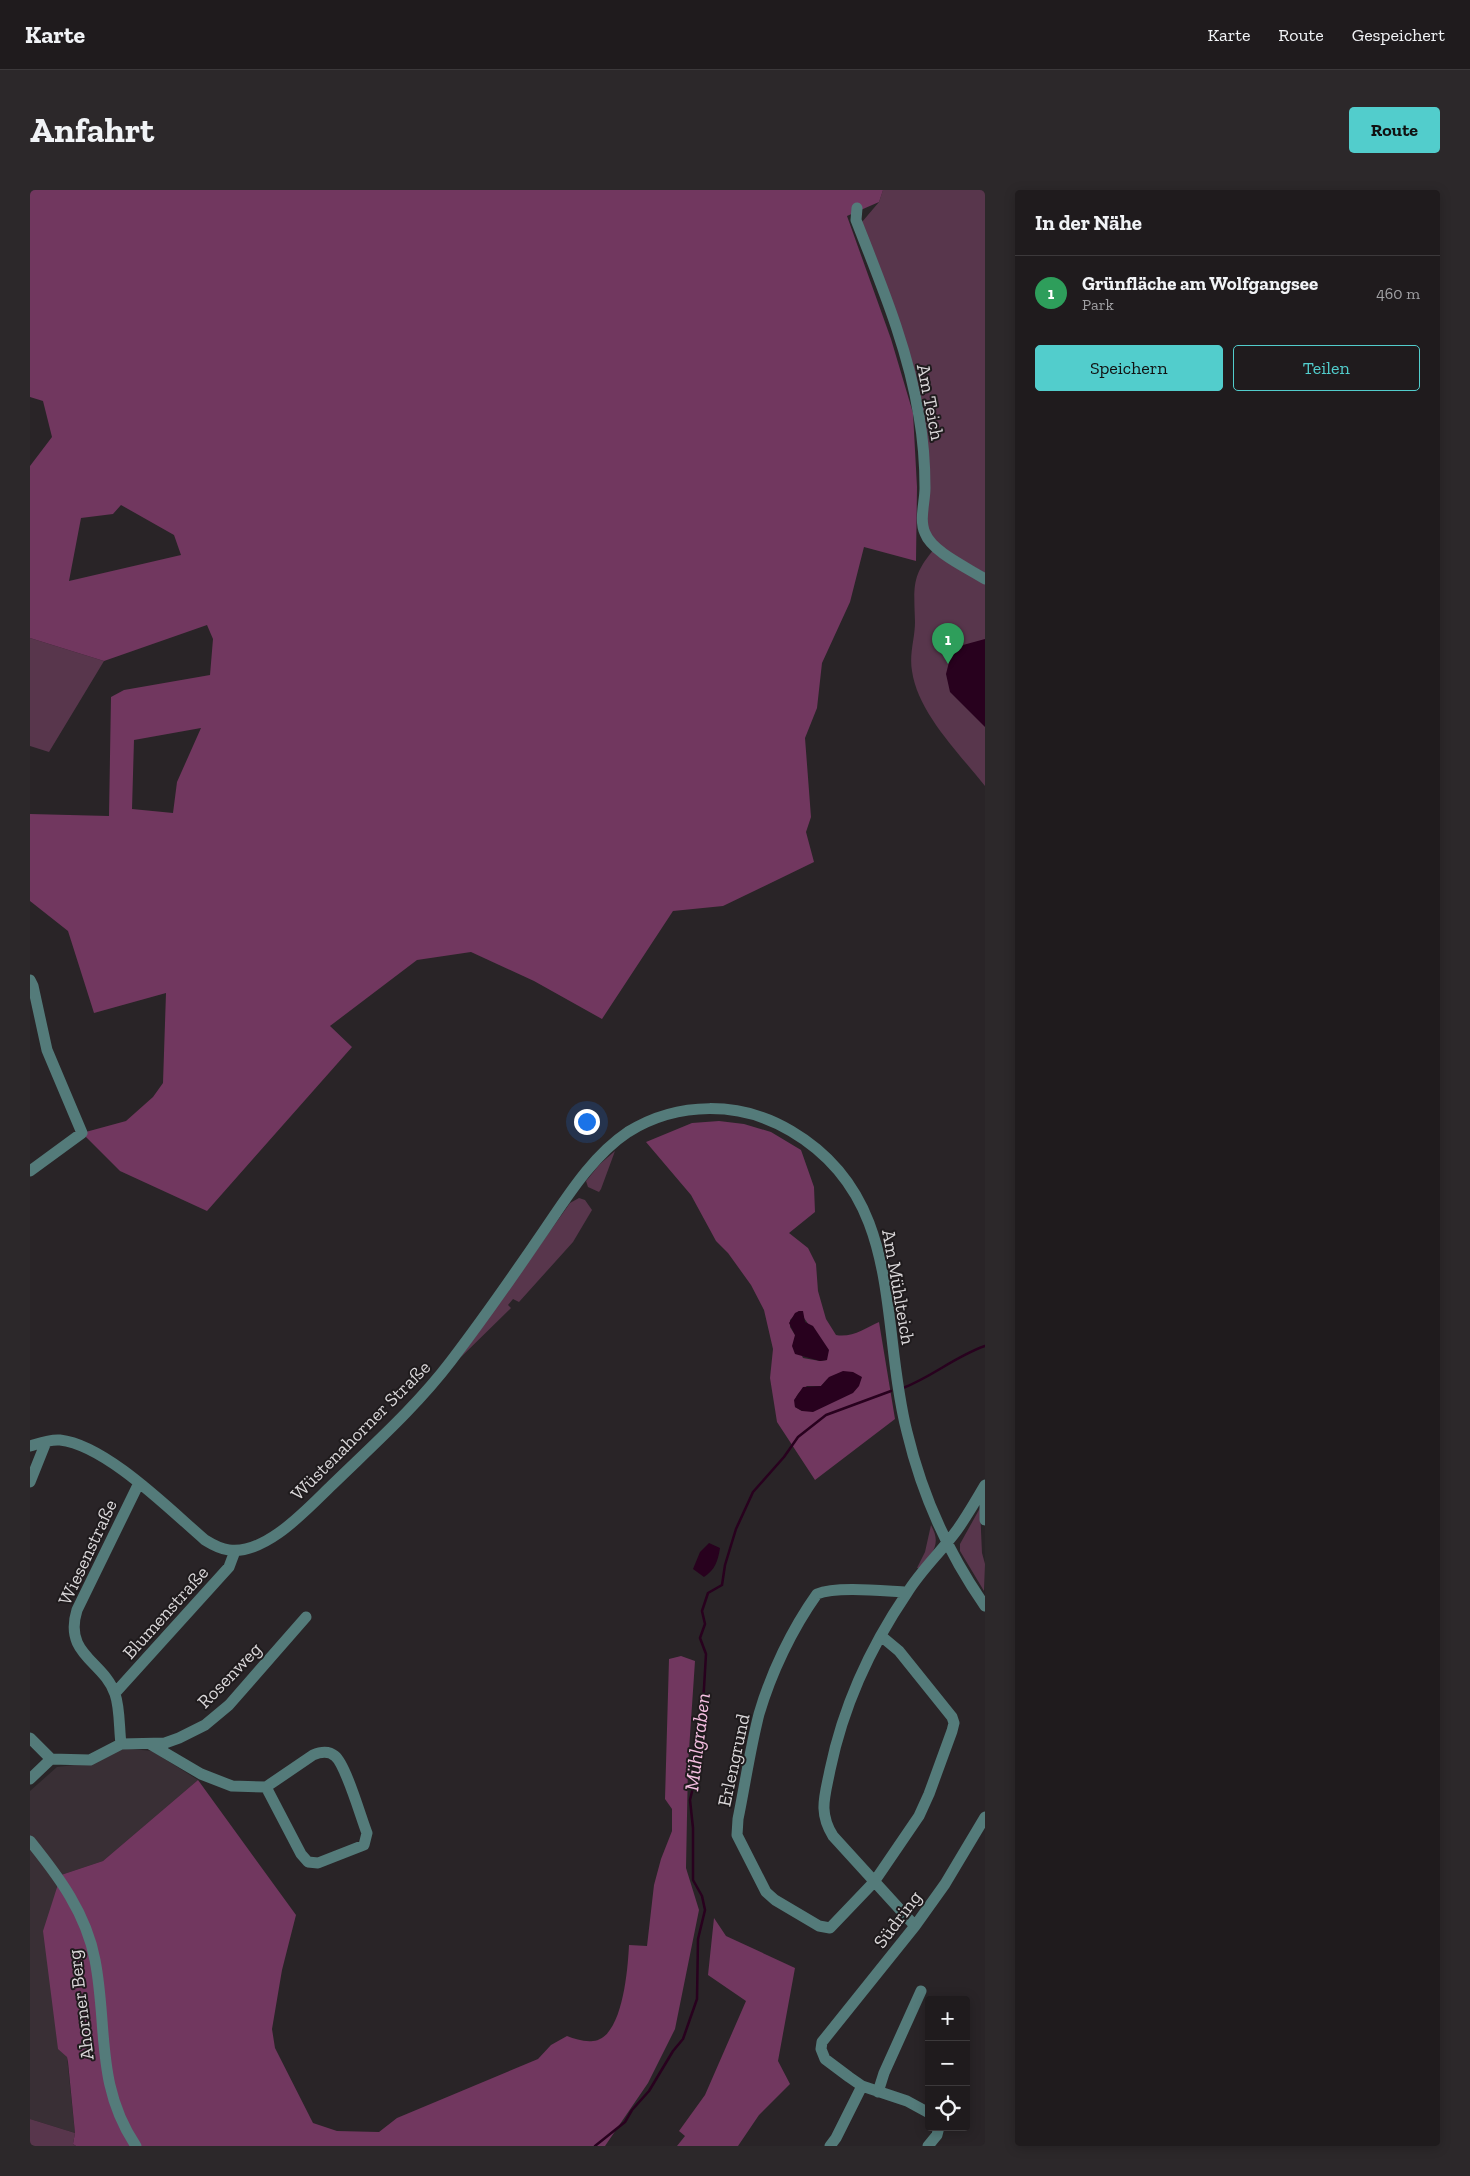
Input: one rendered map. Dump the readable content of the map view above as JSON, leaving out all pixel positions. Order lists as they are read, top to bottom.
{
  "streets": {
    "street": [
      "Am Teich",
      "Am Mühlteich",
      "Wüstenahorner Straße",
      "Wiesenstraße",
      "Blumenstraße",
      "Rosenweg",
      "Erlengrund",
      "Südring",
      "Ahorner Berg"
    ]
  },
  "crossings": [
    ["Am Mühlteich", "Wüstenahorner Straße"],
    ["Wüstenahorner Straße", "Blumenstraße"],
    ["Wiesenstraße", "Blumenstraße"]
  ],
  "water": ["Mühlgraben"],
  "page": {
    "header": "Karte",
    "nav": ["Karte", "Route", "Gespeichert"],
    "buttons": [
      "Route",
      ["Speichern", "Teilen"]
    ],
    "title": "Anfahrt",
    "heading": "In der Nähe",
    "list": [
      {
        "mark": "1",
        "name": "Grünfläche am Wolfgangsee",
        "note": "Park",
        "value": "460 m"
      }
    ],
    "pins": "1",
    "map_buttons": ["+", "−"]
  }
}
